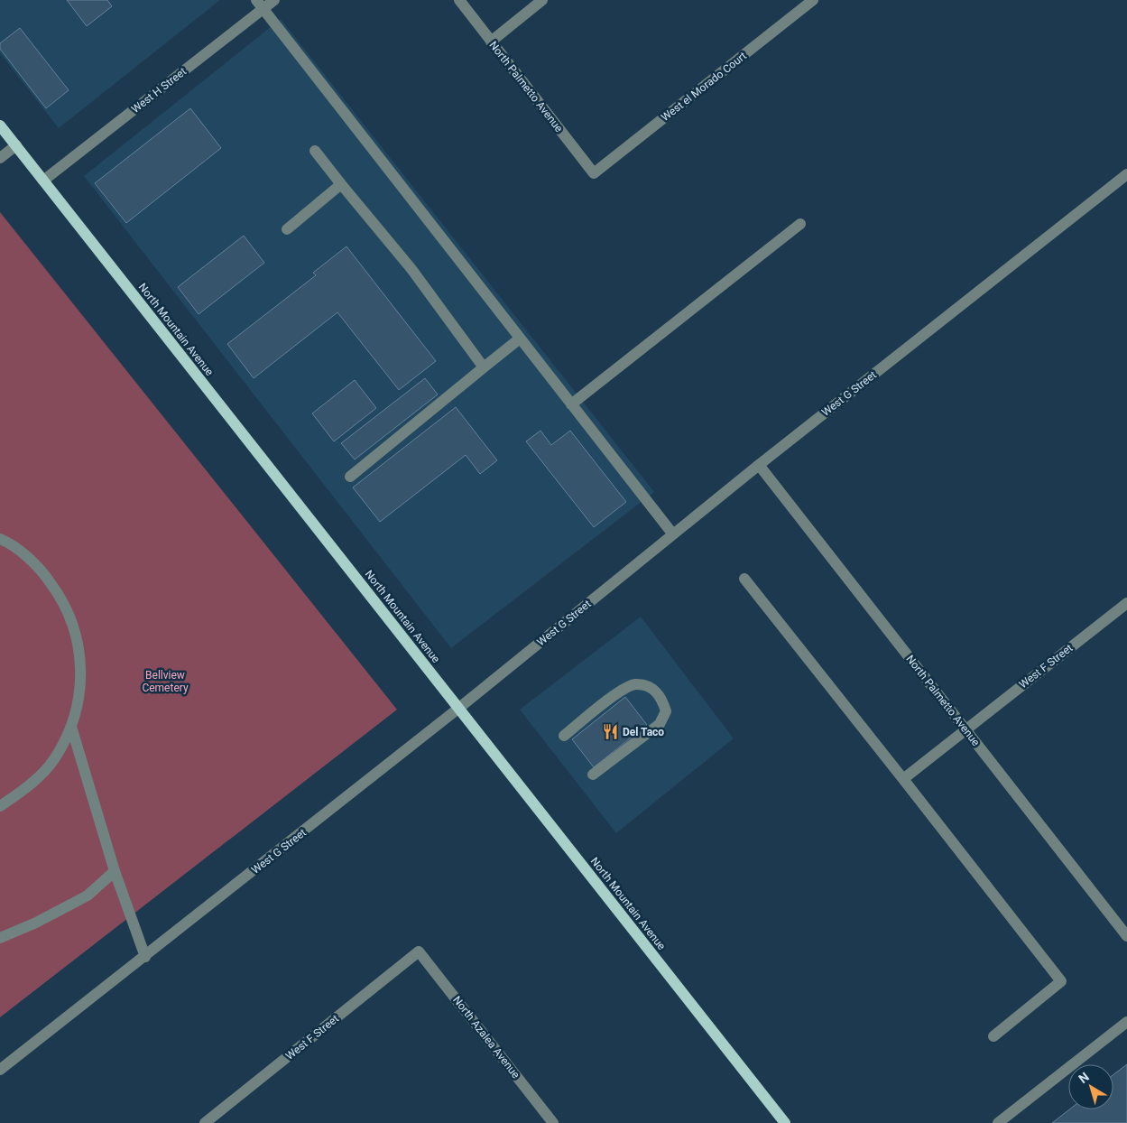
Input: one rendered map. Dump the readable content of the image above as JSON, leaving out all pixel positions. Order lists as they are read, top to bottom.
{
  "streets": {
    "main road": ["North Mountain Avenue"],
    "street": [
      "North Palmetto Avenue",
      "West el Morado Court",
      "West H Street",
      "West G Street",
      "West F Street",
      "North Azalea Avenue"
    ]
  },
  "crossings": [
    ["North Palmetto Avenue", "West el Morado Court"],
    ["North Palmetto Avenue", "West G Street"],
    ["North Palmetto Avenue", "West F Street"],
    ["West H Street", "North Mountain Avenue"],
    ["North Mountain Avenue", "West G Street"],
    ["West F Street", "North Azalea Avenue"]
  ],
  "parks": ["Bellview Cemetery"],
  "places": {
    "restaurant": ["Del Taco"]
  },
  "north": "top left"
}
